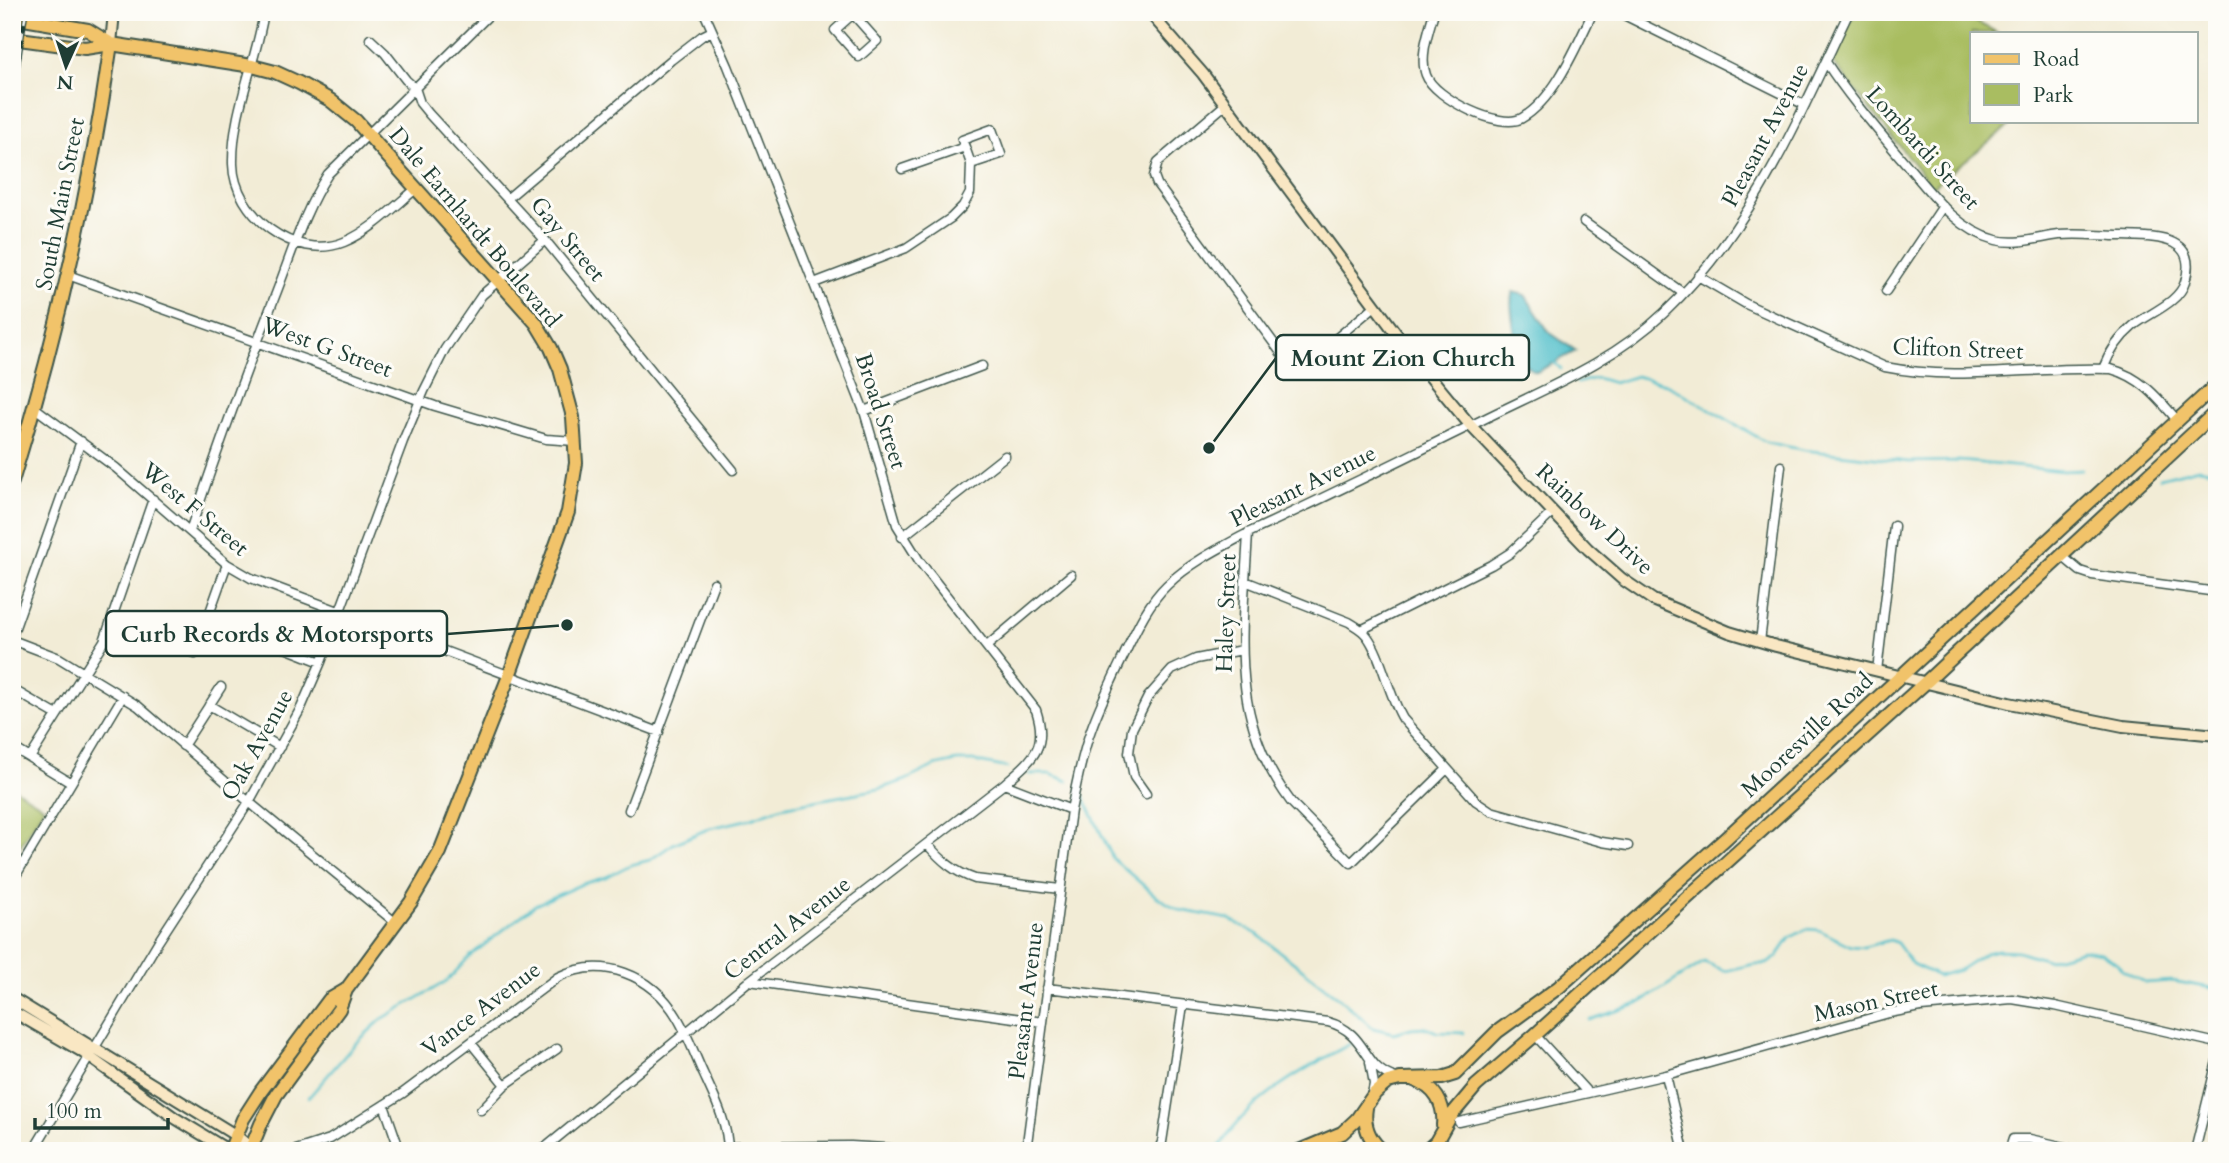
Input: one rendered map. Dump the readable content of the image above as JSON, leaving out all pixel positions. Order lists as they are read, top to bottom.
{
  "streets": {
    "main road": [
      "South Main Street",
      "Dale Earnhardt Boulevard",
      "Rainbow Drive",
      "Mooresville Road"
    ],
    "street": [
      "Pleasant Avenue",
      "Lombardi Street",
      "Gay Street",
      "West G Street",
      "Clifton Street",
      "Broad Street",
      "West F Street",
      "Haley Street",
      "Oak Avenue",
      "Central Avenue",
      "Mason Street",
      "Vance Avenue"
    ]
  },
  "crossings": [
    ["Pleasant Avenue", "Lombardi Street"],
    ["Pleasant Avenue", "Clifton Street"],
    ["Pleasant Avenue", "Rainbow Drive"],
    ["Pleasant Avenue", "Haley Street"],
    ["Lombardi Street", "Clifton Street"],
    ["South Main Street", "Dale Earnhardt Boulevard"],
    ["South Main Street", "West G Street"],
    ["South Main Street", "West F Street"],
    ["Dale Earnhardt Boulevard", "West G Street"],
    ["Dale Earnhardt Boulevard", "West F Street"],
    ["Dale Earnhardt Boulevard", "Oak Avenue"],
    ["Gay Street", "Oak Avenue"],
    ["West G Street", "Oak Avenue"],
    ["Clifton Street", "Mooresville Road"],
    ["Broad Street", "Central Avenue"],
    ["West F Street", "Oak Avenue"],
    ["Rainbow Drive", "Mooresville Road"],
    ["Central Avenue", "Vance Avenue"]
  ],
  "places": ["Mount Zion Church", "Curb Records & Motorsports"],
  "legend": ["Road", "Park"],
  "scale_bar": "100 m",
  "north": "bottom"
}
